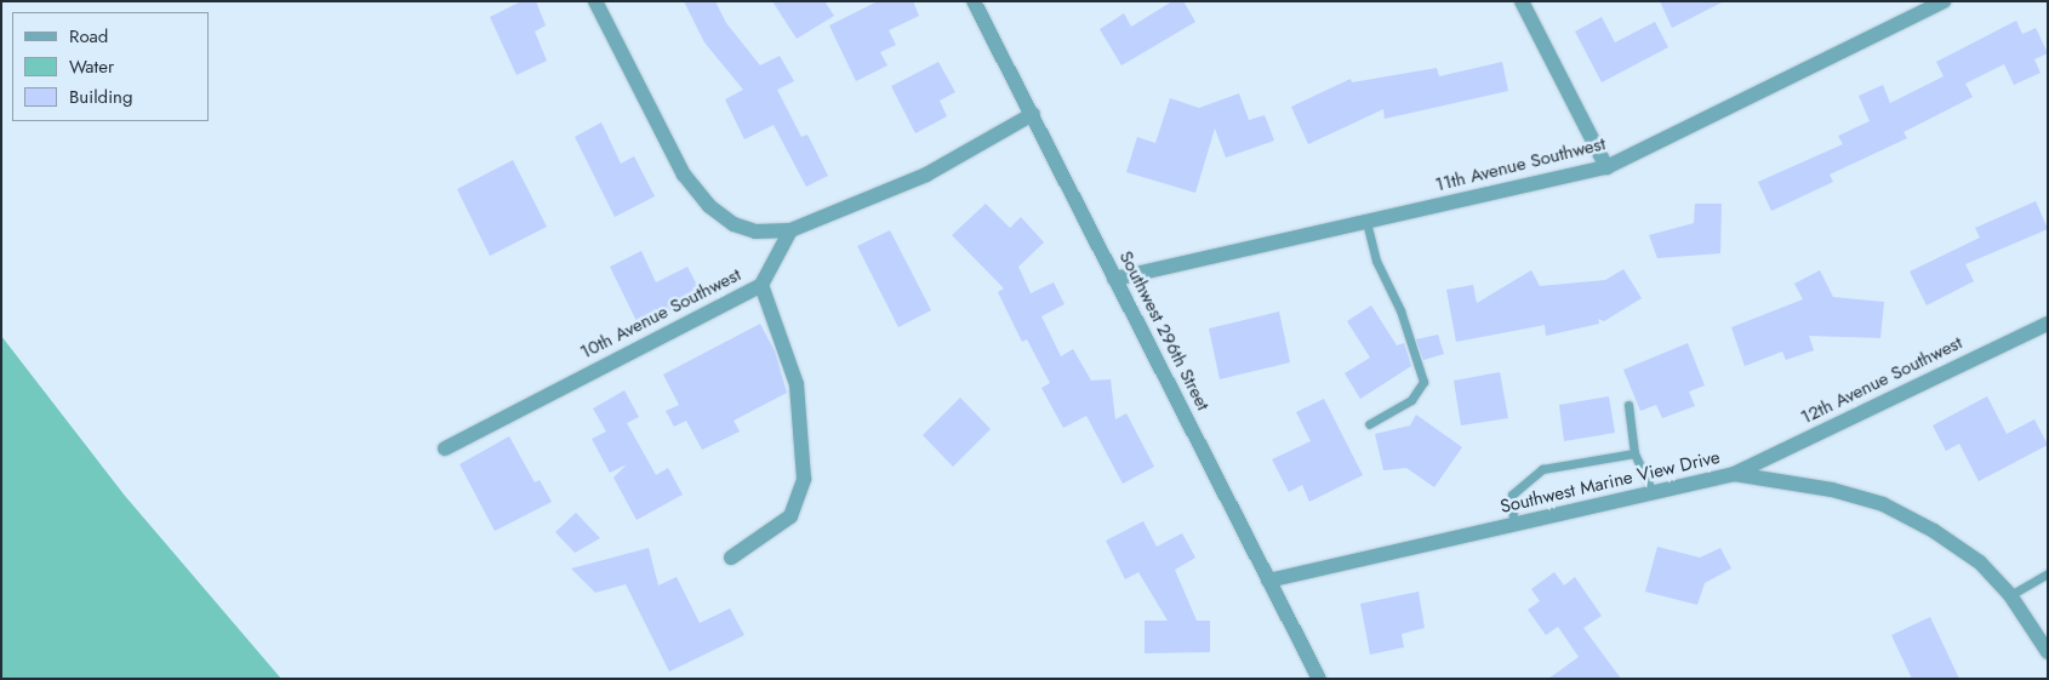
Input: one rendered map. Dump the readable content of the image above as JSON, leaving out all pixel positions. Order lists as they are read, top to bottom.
{
  "streets": {
    "street": [
      "11th Avenue Southwest",
      "10th Avenue Southwest",
      "Southwest 296th Street",
      "12th Avenue Southwest",
      "Southwest Marine View Drive"
    ]
  },
  "crossings": [
    ["11th Avenue Southwest", "Southwest 296th Street"],
    ["Southwest 296th Street", "Southwest Marine View Drive"],
    ["12th Avenue Southwest", "Southwest Marine View Drive"]
  ],
  "legend": ["Road", "Water", "Building"]
}
